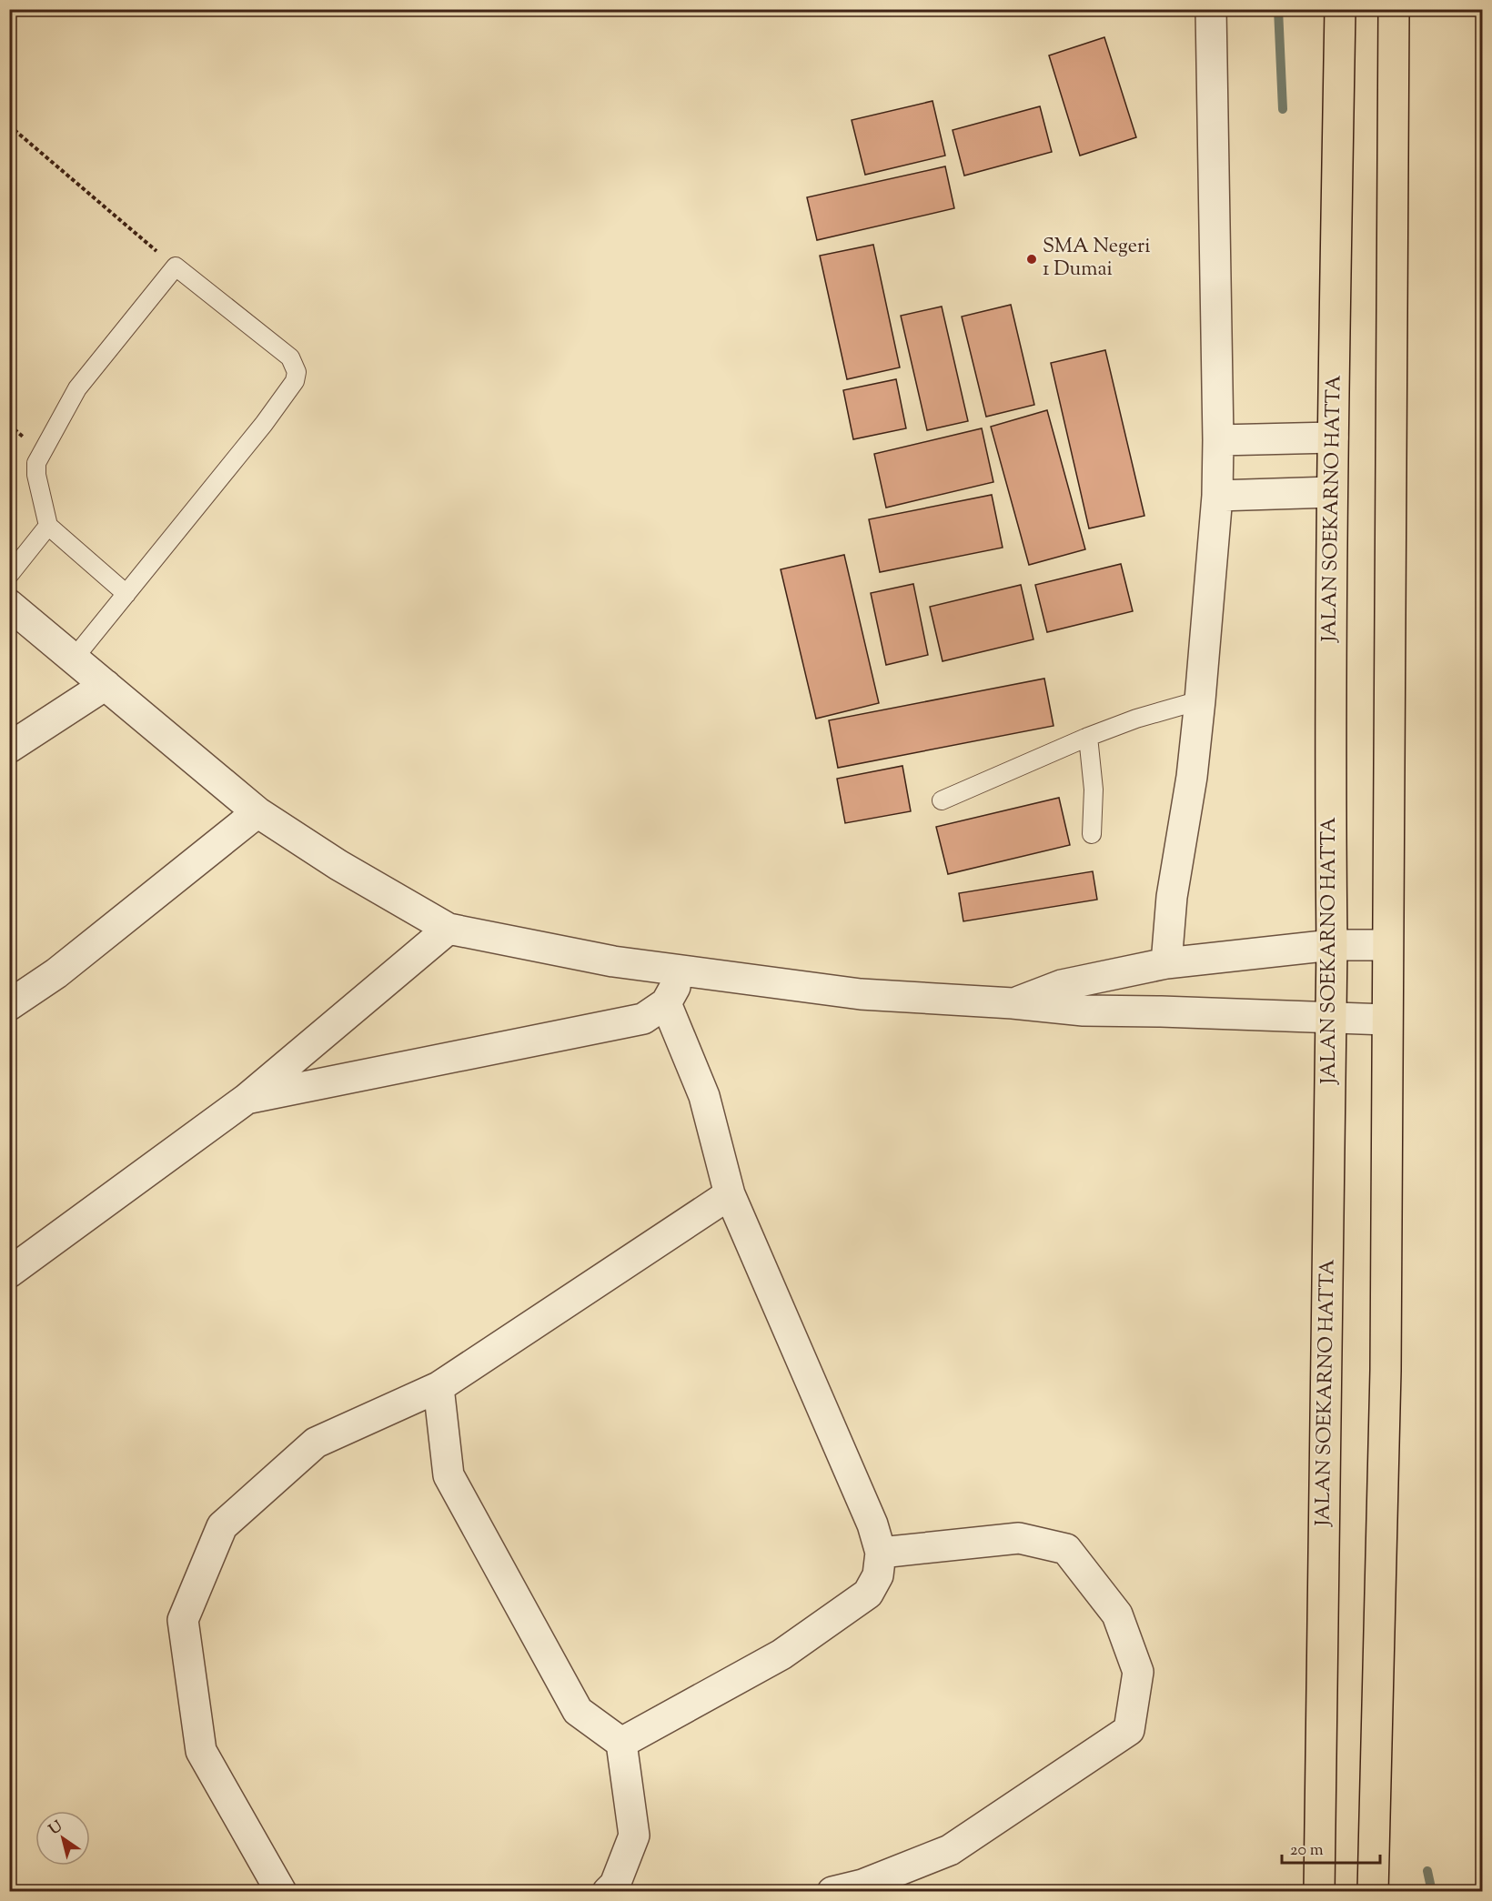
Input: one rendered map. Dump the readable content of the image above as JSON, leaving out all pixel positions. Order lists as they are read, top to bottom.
{
  "streets": {
    "highway": ["JALAN SOEKARNO HATTA"]
  },
  "places": ["SMA Negeri 1 Dumai"],
  "scale_bar": "20 m",
  "north": "top left"
}
